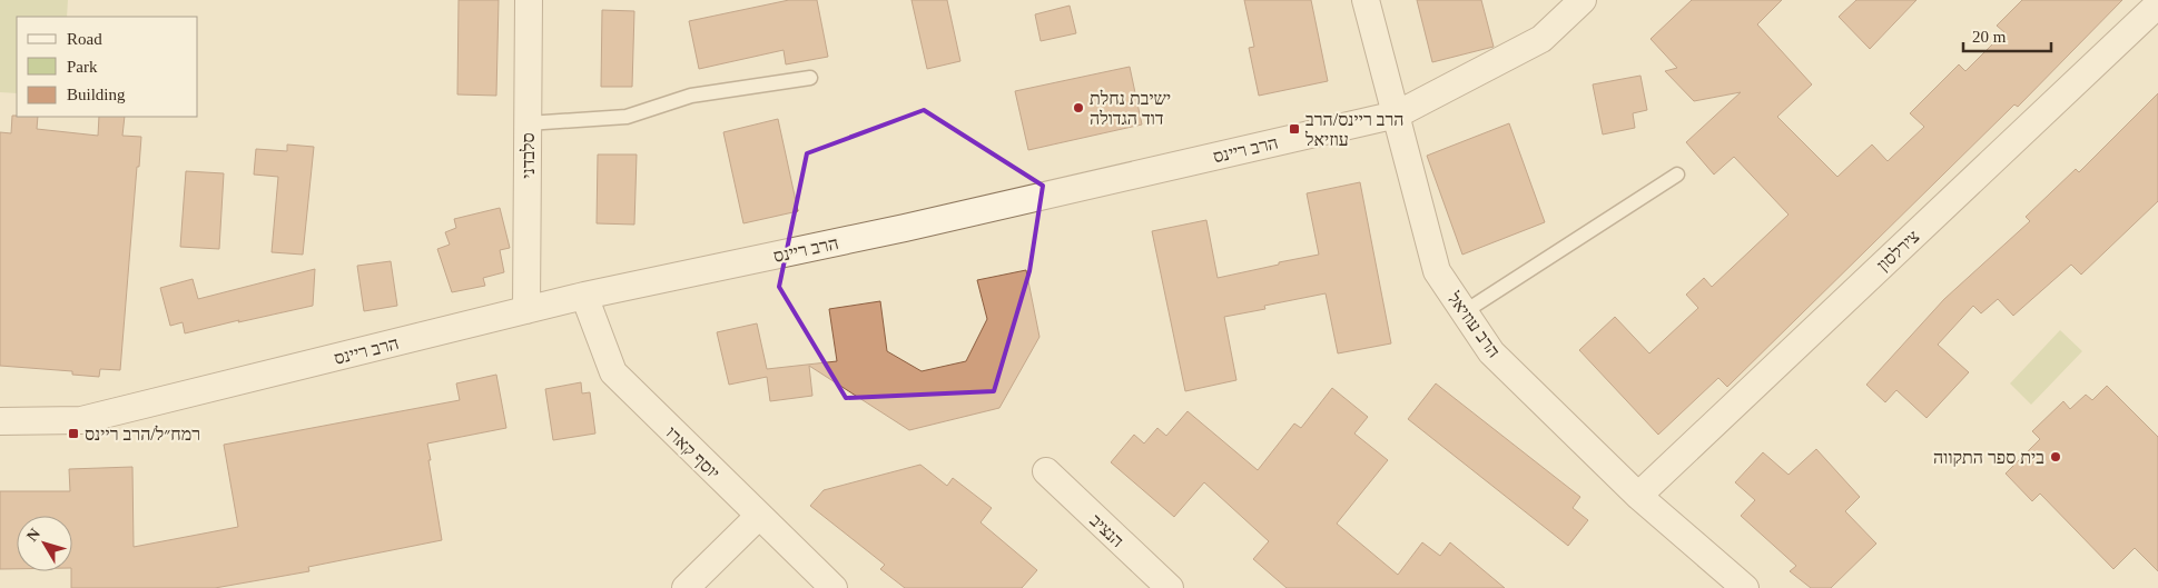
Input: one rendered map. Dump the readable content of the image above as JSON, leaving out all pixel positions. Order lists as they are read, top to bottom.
{
  "streets": {
    "street": [
      "הרב ריינס",
      "סלבדני",
      "צירלסון",
      "הרב עוזיאל",
      "יוסף קארו",
      "הנציב"
    ]
  },
  "crossings": [
    ["הרב ריינס", "סלבדני"],
    ["הרב ריינס", "הרב עוזיאל"],
    ["הרב ריינס", "יוסף קארו"],
    ["צירלסון", "הרב עוזיאל"]
  ],
  "places": {
    "other": ["ישיבת נחלת דוד הגדולה", "בית ספר התקווה"],
    "transit": ["הרב ריינס/הרב עוזיאל", "רמח״ל/הרב ריינס"]
  },
  "legend": ["Road", "Park", "Building"],
  "scale_bar": "20 m",
  "north": "top left"
}
